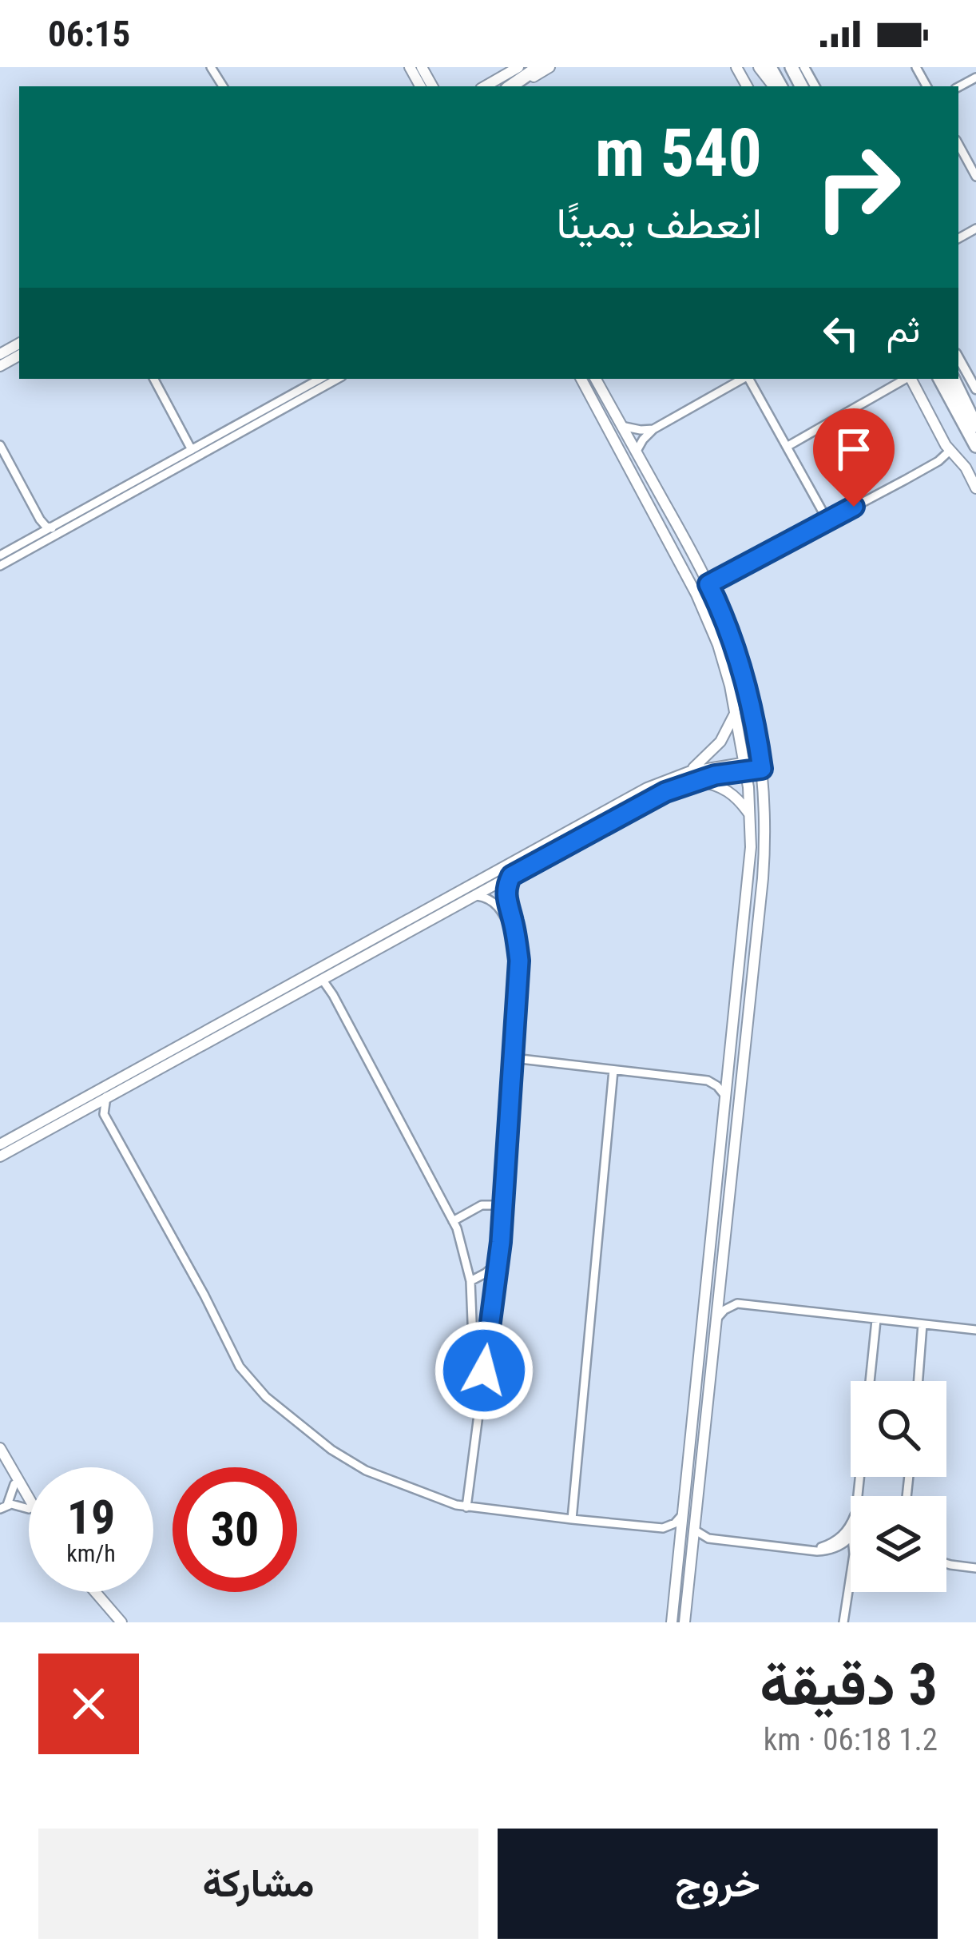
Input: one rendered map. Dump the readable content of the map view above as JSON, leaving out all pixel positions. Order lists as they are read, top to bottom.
{
  "page": {
    "status": "06:15",
    "turn": ["540 m", "انعطف يمينًا"],
    "then": "ثم",
    "speed": "19 km/h",
    "limit": "30",
    "heading": ["3 دقيقة", "1.2 km · 06:18"],
    "buttons": ["خروج", "مشاركة"]
  }
}
